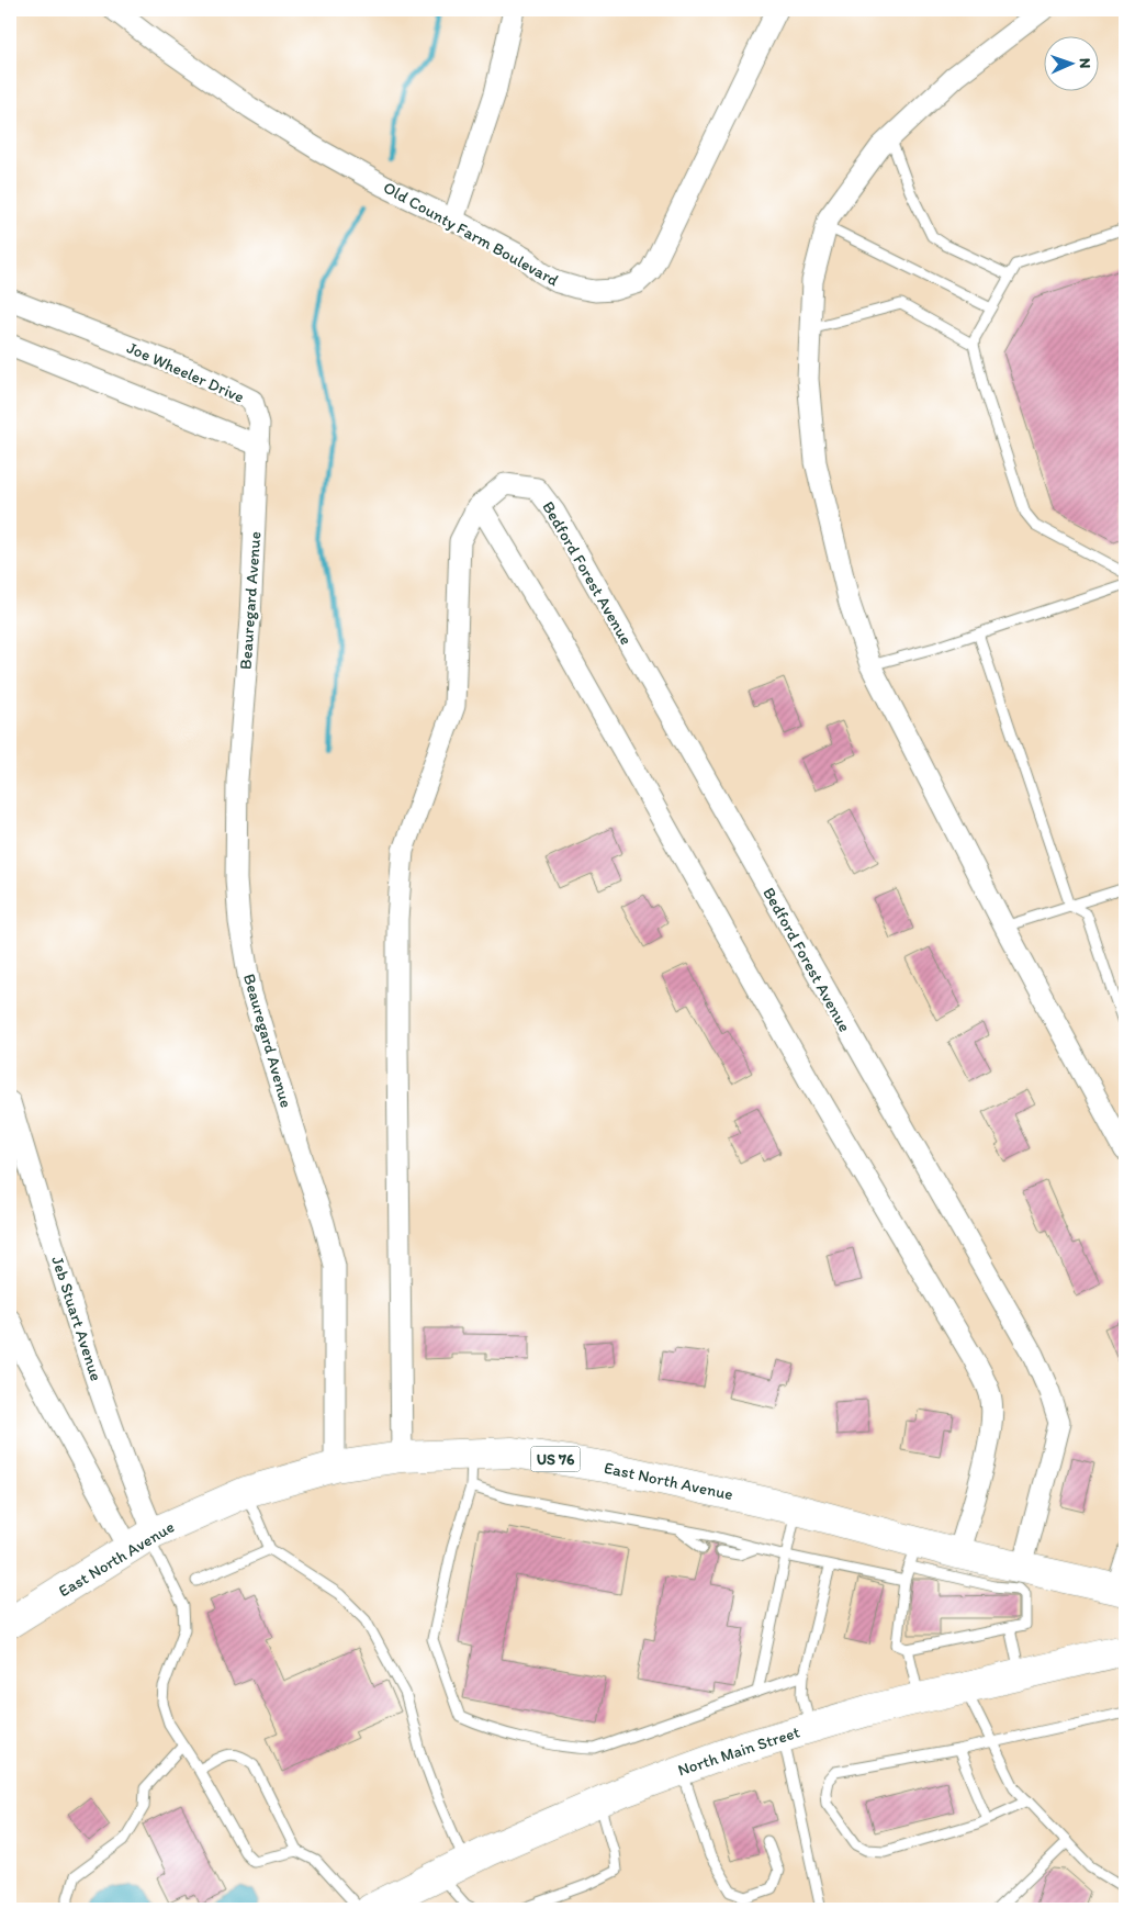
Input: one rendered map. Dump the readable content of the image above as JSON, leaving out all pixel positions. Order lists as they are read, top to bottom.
{
  "streets": {
    "main road": ["US 76", "East North Avenue", "North Main Street"],
    "street": [
      "Old County Farm Boulevard",
      "Joe Wheeler Drive",
      "Bedford Forest Avenue",
      "Beauregard Avenue",
      "Jeb Stuart Avenue"
    ]
  },
  "crossings": [
    ["Joe Wheeler Drive", "Beauregard Avenue"],
    ["Bedford Forest Avenue", "East North Avenue"],
    ["Beauregard Avenue", "East North Avenue"],
    ["Jeb Stuart Avenue", "East North Avenue"]
  ],
  "north": "right"
}
